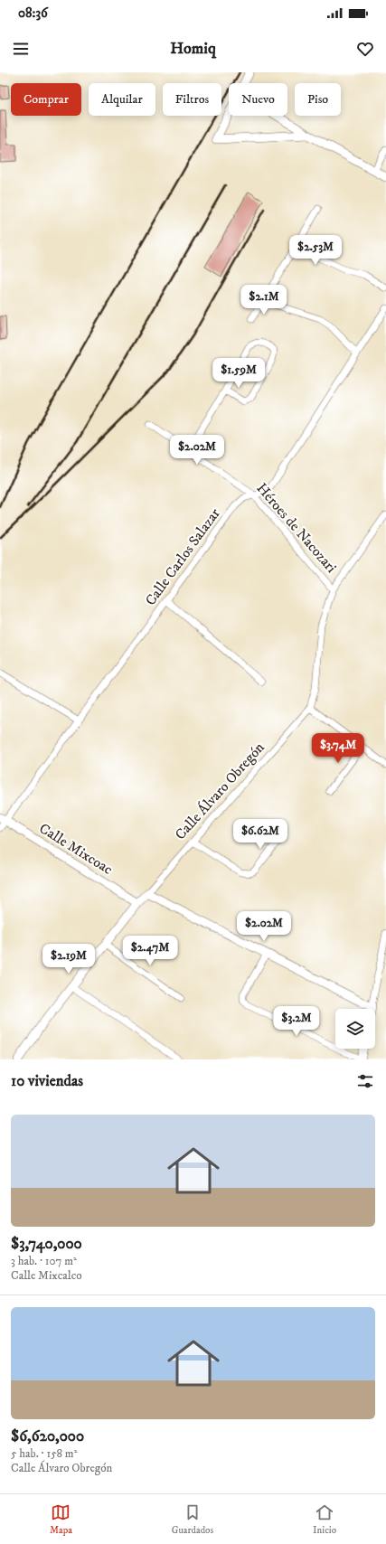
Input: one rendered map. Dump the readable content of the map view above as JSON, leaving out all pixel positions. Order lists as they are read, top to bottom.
{
  "streets": {
    "street": [
      "Héroes de Nacozari",
      "Calle Carlos Salazar",
      "Calle Álvaro Obregón",
      "Calle Mixcoac"
    ]
  },
  "crossings": [
    ["Héroes de Nacozari", "Calle Carlos Salazar"],
    ["Héroes de Nacozari", "Calle Álvaro Obregón"],
    ["Calle Carlos Salazar", "Calle Mixcoac"],
    ["Calle Álvaro Obregón", "Calle Mixcoac"]
  ],
  "page": {
    "status": "08:36",
    "header": "Homiq",
    "chip": [
      "Comprar",
      "Alquilar",
      "Filtros",
      "Nuevo",
      "Piso"
    ],
    "price": [
      "$2.53M",
      "$2.1M",
      "$1.59M",
      "$2.02M",
      "$3.74M",
      "$6.62M",
      "$2.02M",
      "$2.47M",
      "$2.19M",
      "$3.2M"
    ],
    "heading": "10 viviendas",
    "list": [
      {
        "name": "$3,740,000",
        "note": "3 hab. · 107 m² · Calle Mixcalco"
      },
      {
        "name": "$6,620,000",
        "note": "5 hab. · 158 m² · Calle Álvaro Obregón"
      }
    ],
    "tabs": ["Mapa", "Guardados", "Inicio"]
  }
}
